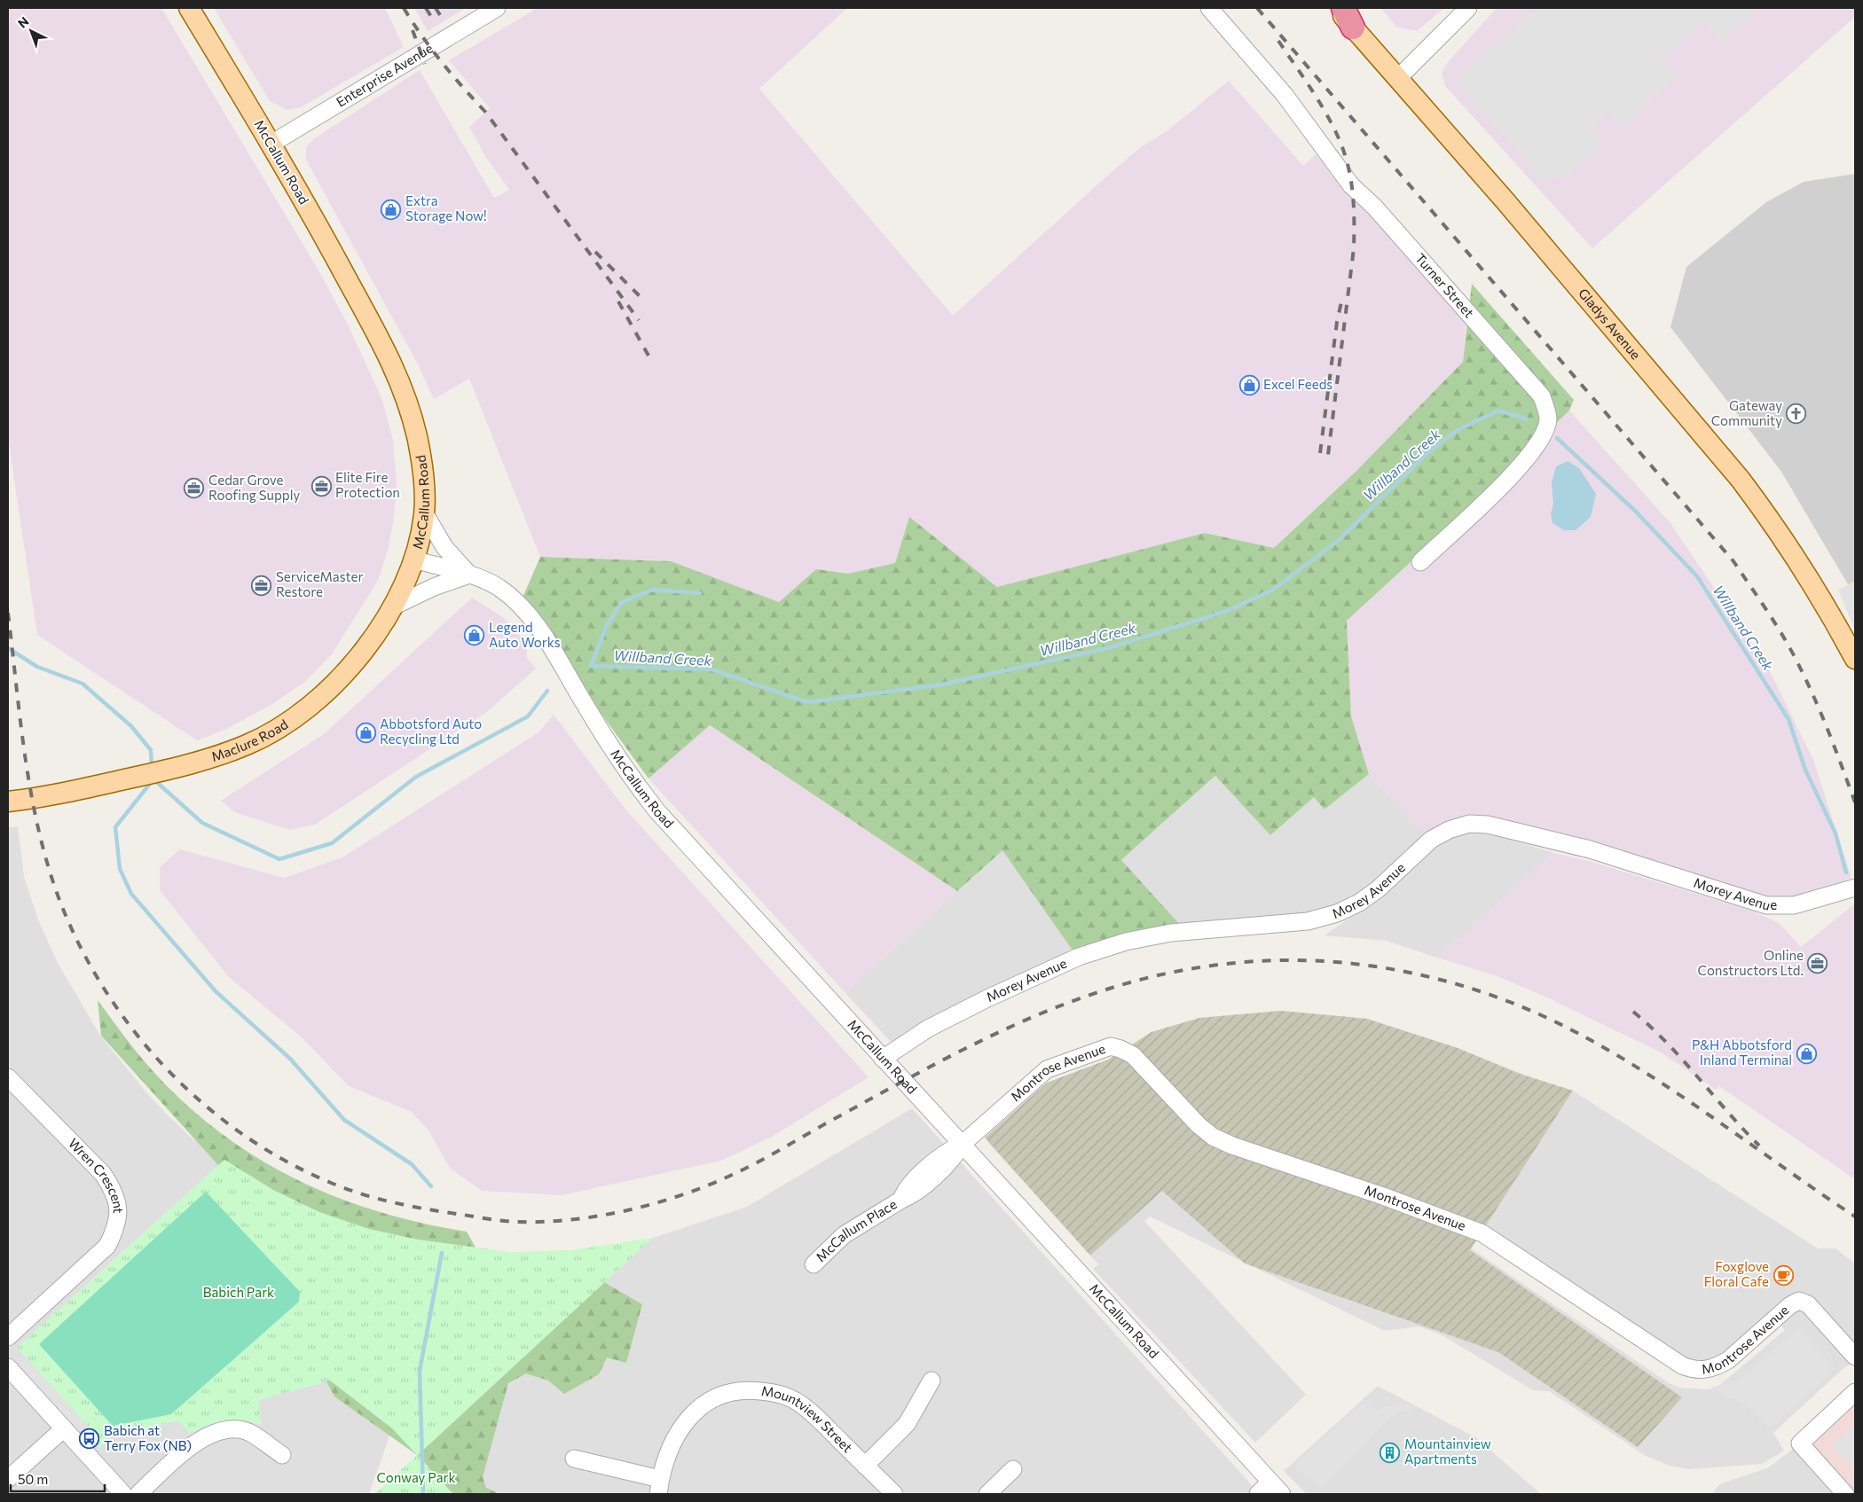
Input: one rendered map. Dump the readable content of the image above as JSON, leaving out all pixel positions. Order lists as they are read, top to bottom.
{
  "streets": {
    "main road": ["McCallum Road", "Gladys Avenue", "Maclure Road"],
    "street": [
      "Enterprise Avenue",
      "Turner Street",
      "Morey Avenue",
      "Montrose Avenue",
      "Wren Crescent",
      "McCallum Place",
      "Mountview Street"
    ]
  },
  "crossings": [
    ["Enterprise Avenue", "McCallum Road"],
    ["McCallum Road", "Maclure Road"],
    ["McCallum Road", "Morey Avenue"],
    ["McCallum Road", "Montrose Avenue"],
    ["McCallum Road", "McCallum Place"],
    ["Montrose Avenue", "McCallum Place"]
  ],
  "water": ["Willband Creek"],
  "parks": ["Babich Park", "Conway Park"],
  "places": {
    "shop": [
      "Extra Storage Now!",
      "Excel Feeds",
      "Legend Auto Works",
      "Abbotsford Auto Recycling Ltd",
      "P&H Abbotsford Inland Terminal"
    ],
    "church": ["Gateway Community"],
    "office": [
      "Elite Fire Protection",
      "Cedar Grove Roofing Supply",
      "ServiceMaster Restore",
      "Online Constructors Ltd."
    ],
    "cafe": ["Foxglove Floral Cafe"],
    "bus stop": ["Babich at Terry Fox (NB)"],
    "building": ["Mountainview Apartments"]
  },
  "scale_bar": "50 m",
  "north": "top left"
}
